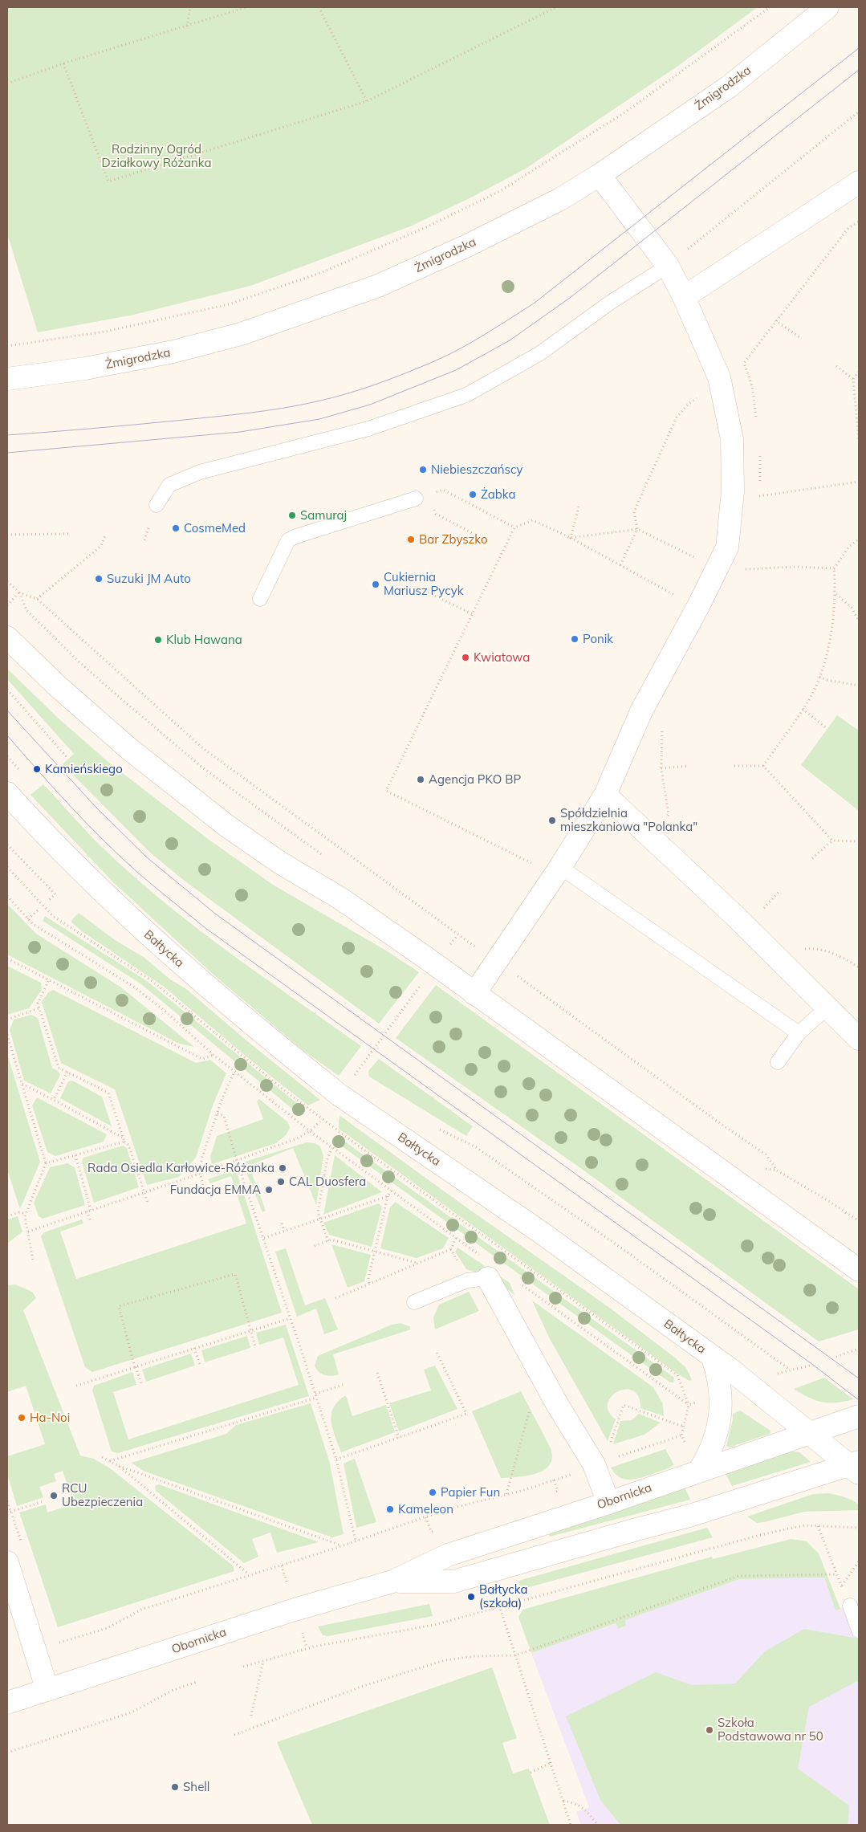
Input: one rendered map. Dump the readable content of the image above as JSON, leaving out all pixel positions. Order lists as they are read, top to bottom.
{
  "streets": {
    "main road": ["Żmigrodzka", "Bałtycka", "Obornicka"]
  },
  "crossings": [
    ["Bałtycka", "Obornicka"]
  ],
  "parks": ["Rodzinny Ogród Działkowy Różanka"],
  "places": [
    "Niebieszczańscy",
    "Żabka",
    "Samuraj",
    "CosmeMed",
    "Bar Zbyszko",
    "Suzuki JM Auto",
    "Cukiernia Mariusz Pycyk",
    "Ponik",
    "Klub Hawana",
    "Kwiatowa",
    "Kamieńskiego",
    "Agencja PKO BP",
    "Spółdzielnia mieszkaniowa \"Polanka\"",
    "Rada Osiedla Karłowice-Różanka",
    "CAL Duosfera",
    "Fundacja EMMA",
    "Ha-Noi",
    "Papier Fun",
    "RCU Ubezpieczenia",
    "Kameleon",
    "Bałtycka (szkoła)",
    "Szkoła Podstawowa nr 50",
    "Shell"
  ]
}
